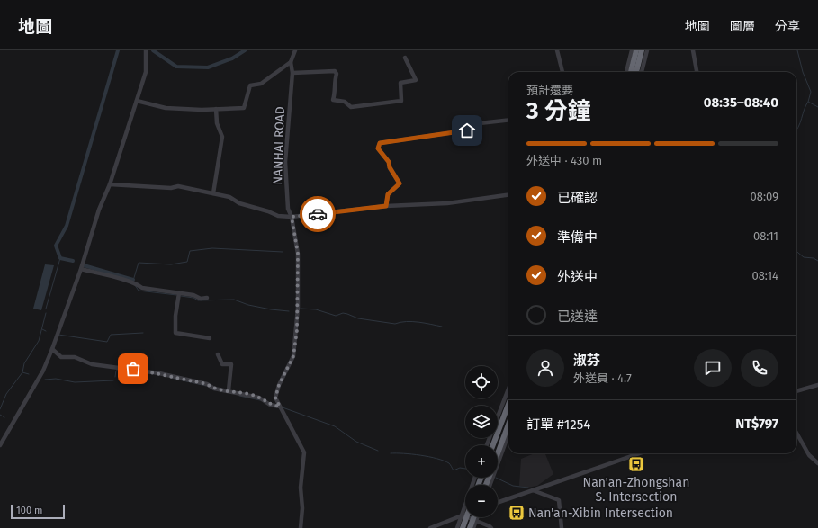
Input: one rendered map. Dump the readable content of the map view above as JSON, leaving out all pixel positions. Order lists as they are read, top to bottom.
{
  "streets": {
    "street": ["NANHAI ROAD"]
  },
  "places": {
    "bus stop": ["Nan'an-Zhongshan S. Intersection", "Nan'an-Xibin Intersection"]
  },
  "scale_bar": "100 m",
  "page": {
    "header": "地圖",
    "nav": ["地圖", "圖層", "分享"],
    "heading": ["3 分鐘", "預計還要", "08:35–08:40"],
    "panel": [
      "淑芬",
      "外送員 · 4.7",
      "訂單 #1254",
      "NT$797"
    ],
    "bar": "外送中 · 430 m",
    "list": [
      ["已確認", "08:09"],
      ["準備中", "08:11"],
      ["外送中", "08:14"],
      "已送達"
    ],
    "map_buttons": ["+", "−"],
    "scale": "100 m"
  }
}
